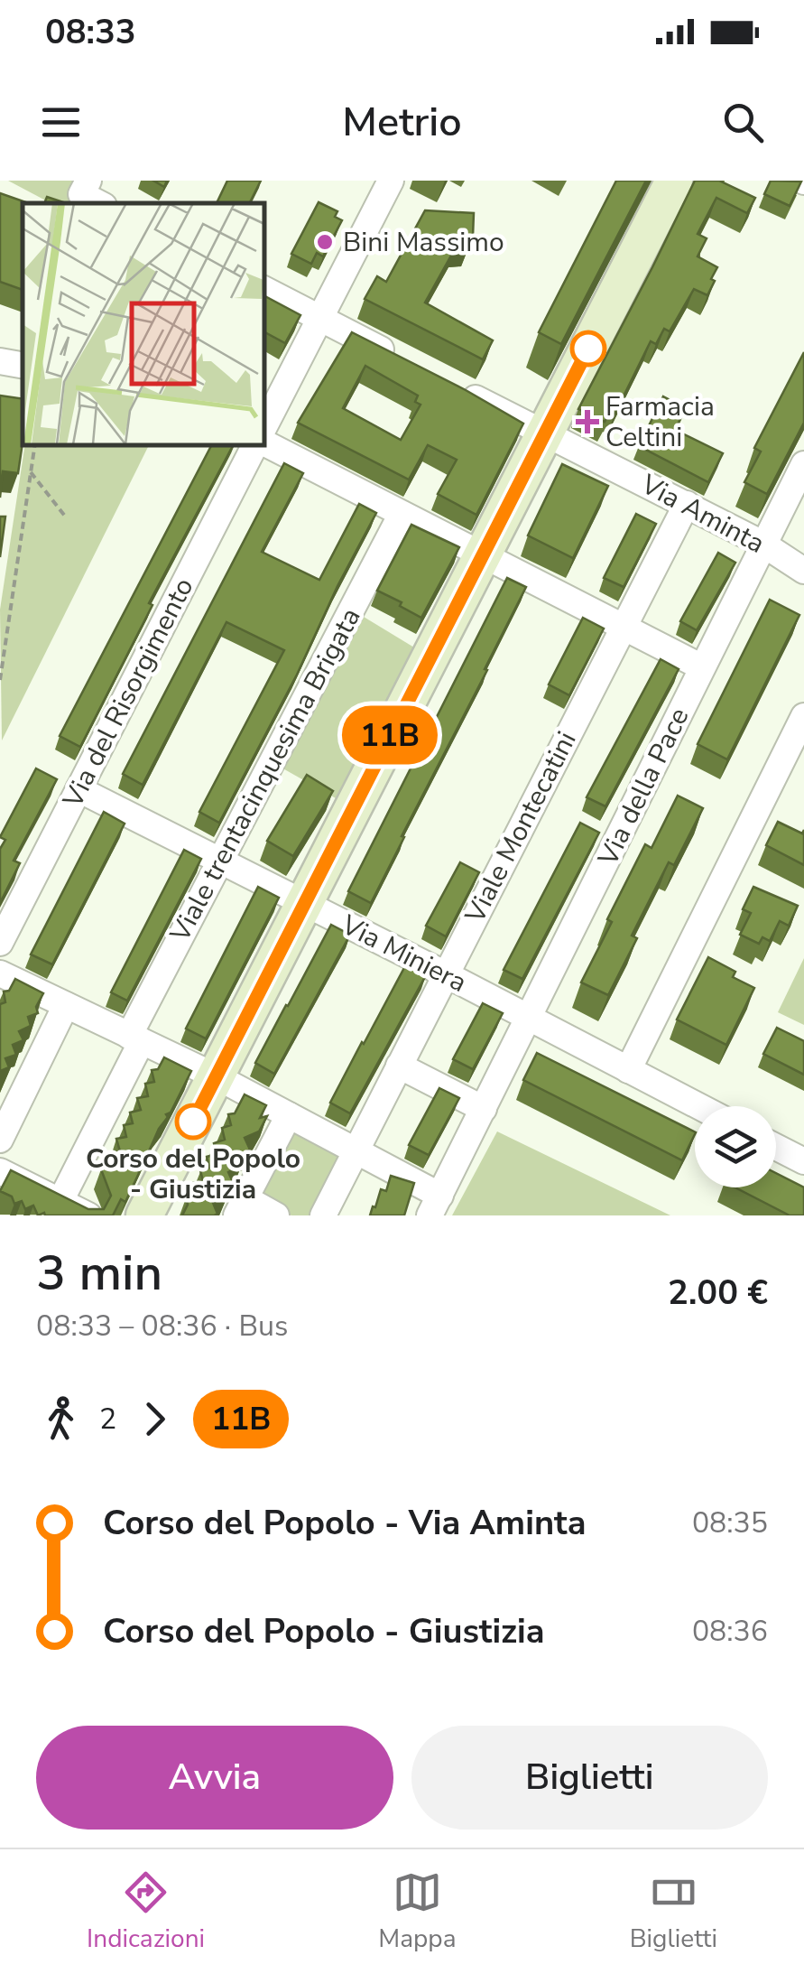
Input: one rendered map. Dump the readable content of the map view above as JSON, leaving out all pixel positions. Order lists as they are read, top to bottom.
{
  "streets": {
    "street": [
      "Via Aminta",
      "Via del Risorgimento",
      "Viale trentacinquesima Brigata",
      "Via della Pace",
      "Viale Montecatini",
      "Via Miniera"
    ]
  },
  "crossings": [
    ["Via Aminta", "Via della Pace"],
    ["Via Aminta", "Viale Montecatini"],
    ["Via del Risorgimento", "Via Miniera"],
    ["Viale trentacinquesima Brigata", "Via Miniera"],
    ["Via della Pace", "Via Miniera"],
    ["Viale Montecatini", "Via Miniera"]
  ],
  "places": {
    "other": ["Bini Massimo", "Corso del Popolo - Giustizia"],
    "health": ["Farmacia Celtini"]
  },
  "lines": ["bus line 11B"],
  "page": {
    "status": "08:33",
    "header": "Metrio",
    "on_map": "11B",
    "heading": ["3 min", "08:33 – 08:36 · Bus", "2.00 €"],
    "legs": ["2", "11B"],
    "list": [
      {
        "name": "Corso del Popolo - Via Aminta",
        "value": "08:35"
      },
      {
        "name": "Corso del Popolo - Giustizia",
        "value": "08:36"
      }
    ],
    "buttons": ["Avvia", "Biglietti"],
    "tabs": ["Indicazioni", "Mappa", "Biglietti"]
  }
}
